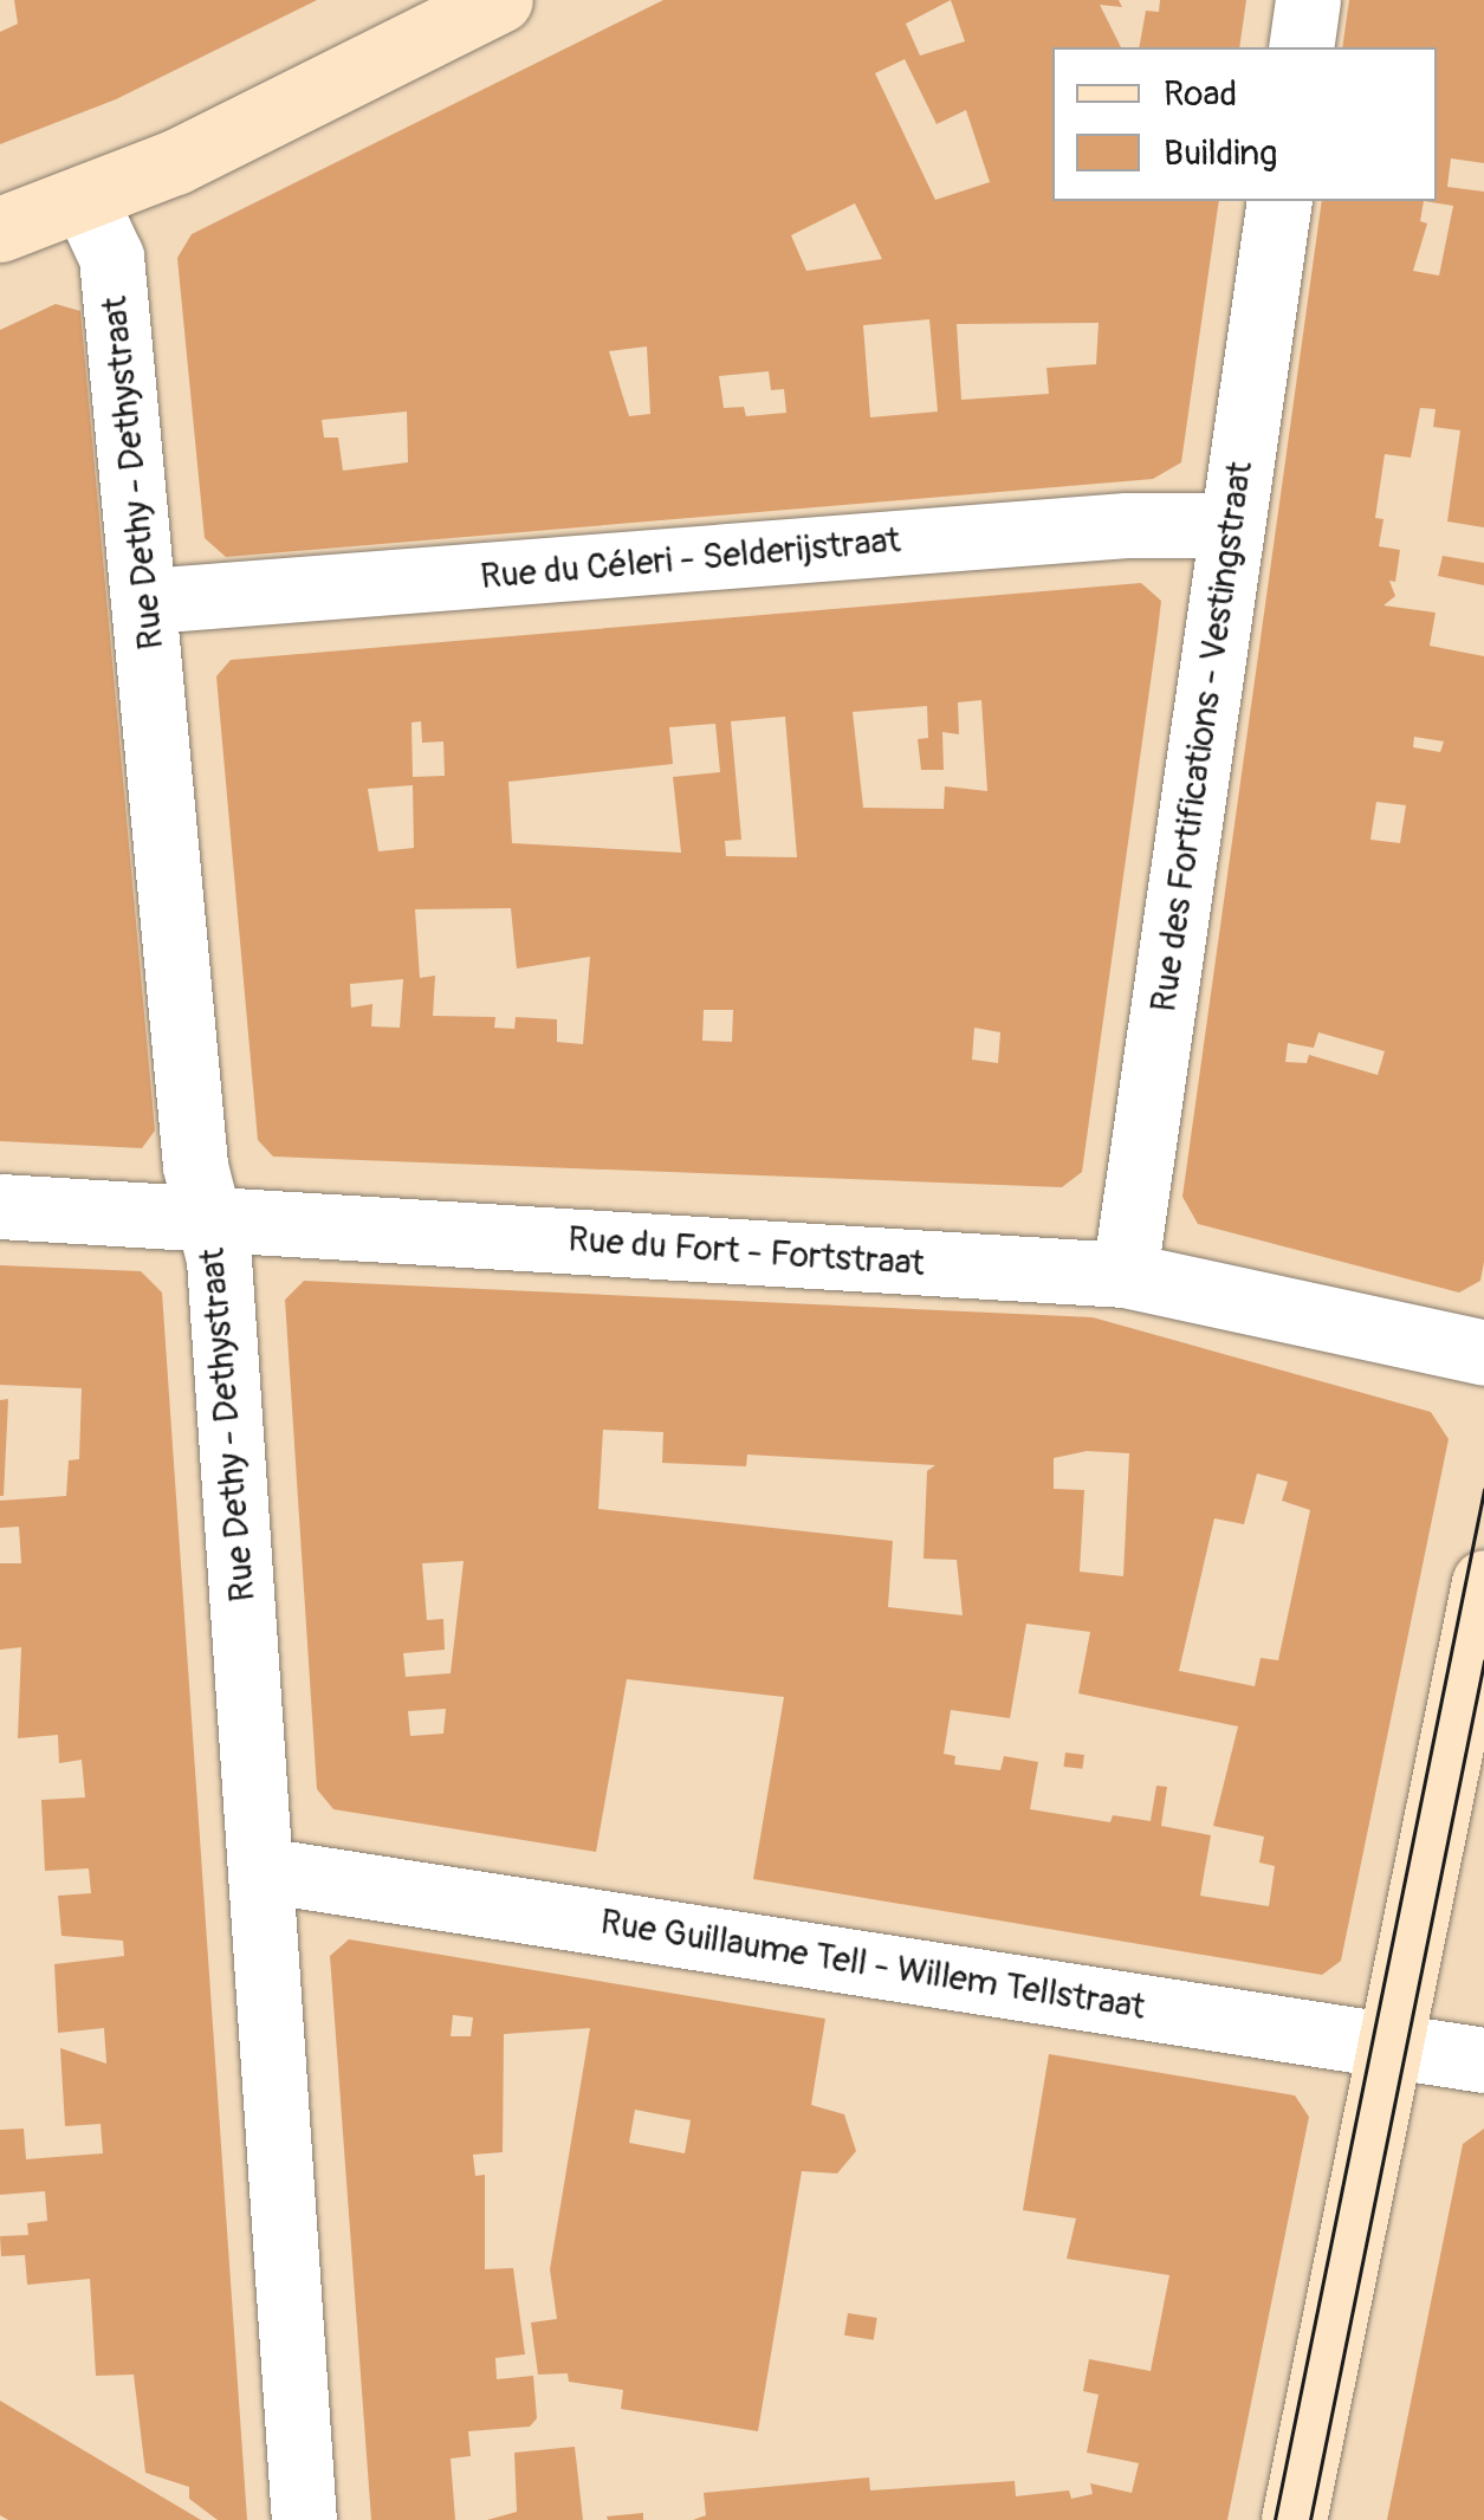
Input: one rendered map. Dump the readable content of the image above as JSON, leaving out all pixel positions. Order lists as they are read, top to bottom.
{
  "streets": {
    "street": [
      "Rue Dethy - Dethystraat",
      "Rue du Céleri - Selderijstraat",
      "Rue des Fortifications - Vestingstraat",
      "Rue du Fort - Fortstraat",
      "Rue Guillaume Tell - Willem Tellstraat"
    ]
  },
  "crossings": [
    ["Rue Dethy - Dethystraat", "Rue du Céleri - Selderijstraat"],
    ["Rue Dethy - Dethystraat", "Rue du Fort - Fortstraat"],
    ["Rue Dethy - Dethystraat", "Rue Guillaume Tell - Willem Tellstraat"],
    ["Rue du Céleri - Selderijstraat", "Rue des Fortifications - Vestingstraat"],
    ["Rue des Fortifications - Vestingstraat", "Rue du Fort - Fortstraat"]
  ],
  "legend": ["Road", "Building"]
}
